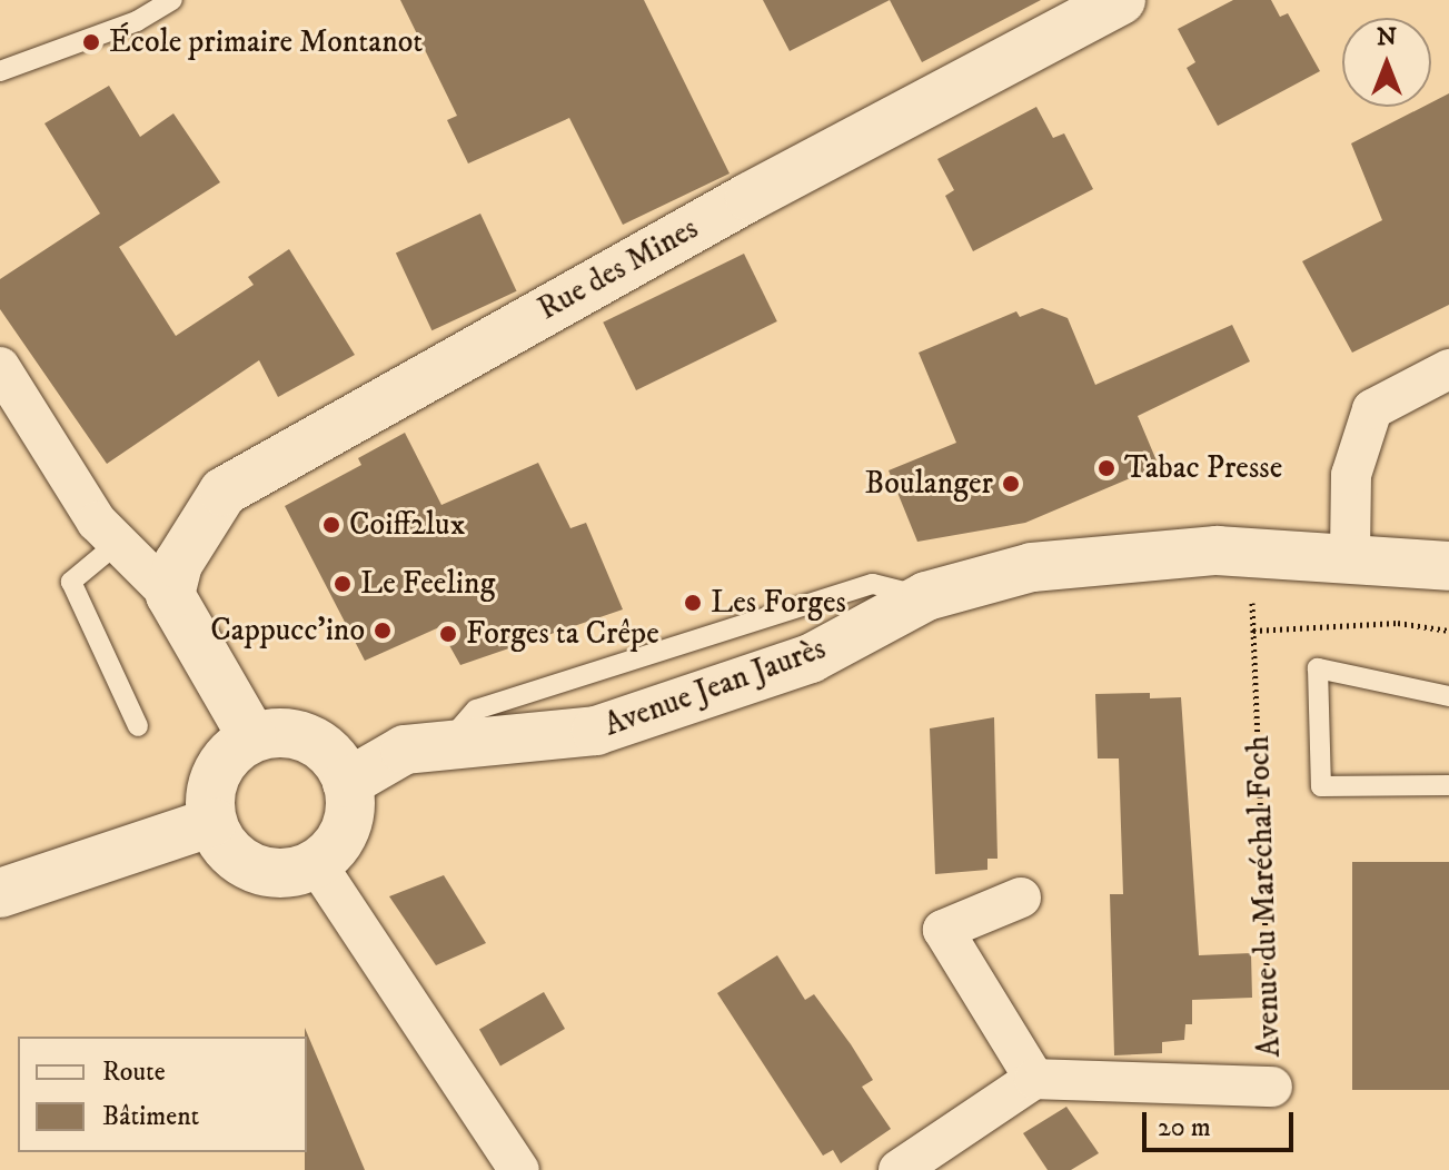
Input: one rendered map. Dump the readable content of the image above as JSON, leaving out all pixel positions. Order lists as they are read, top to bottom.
{
  "streets": {
    "street": ["Rue des Mines", "Avenue Jean Jaurès", "Avenue du Maréchal Foch"]
  },
  "places": [
    "École primaire Montanot",
    "Tabac Presse",
    "Boulanger",
    "Coiff2lux",
    "Le Feeling",
    "Les Forges",
    "Cappucc’ino",
    "Forges ta Crêpe"
  ],
  "legend": ["Route", "Bâtiment"],
  "scale_bar": "20 m",
  "north": "top"
}
